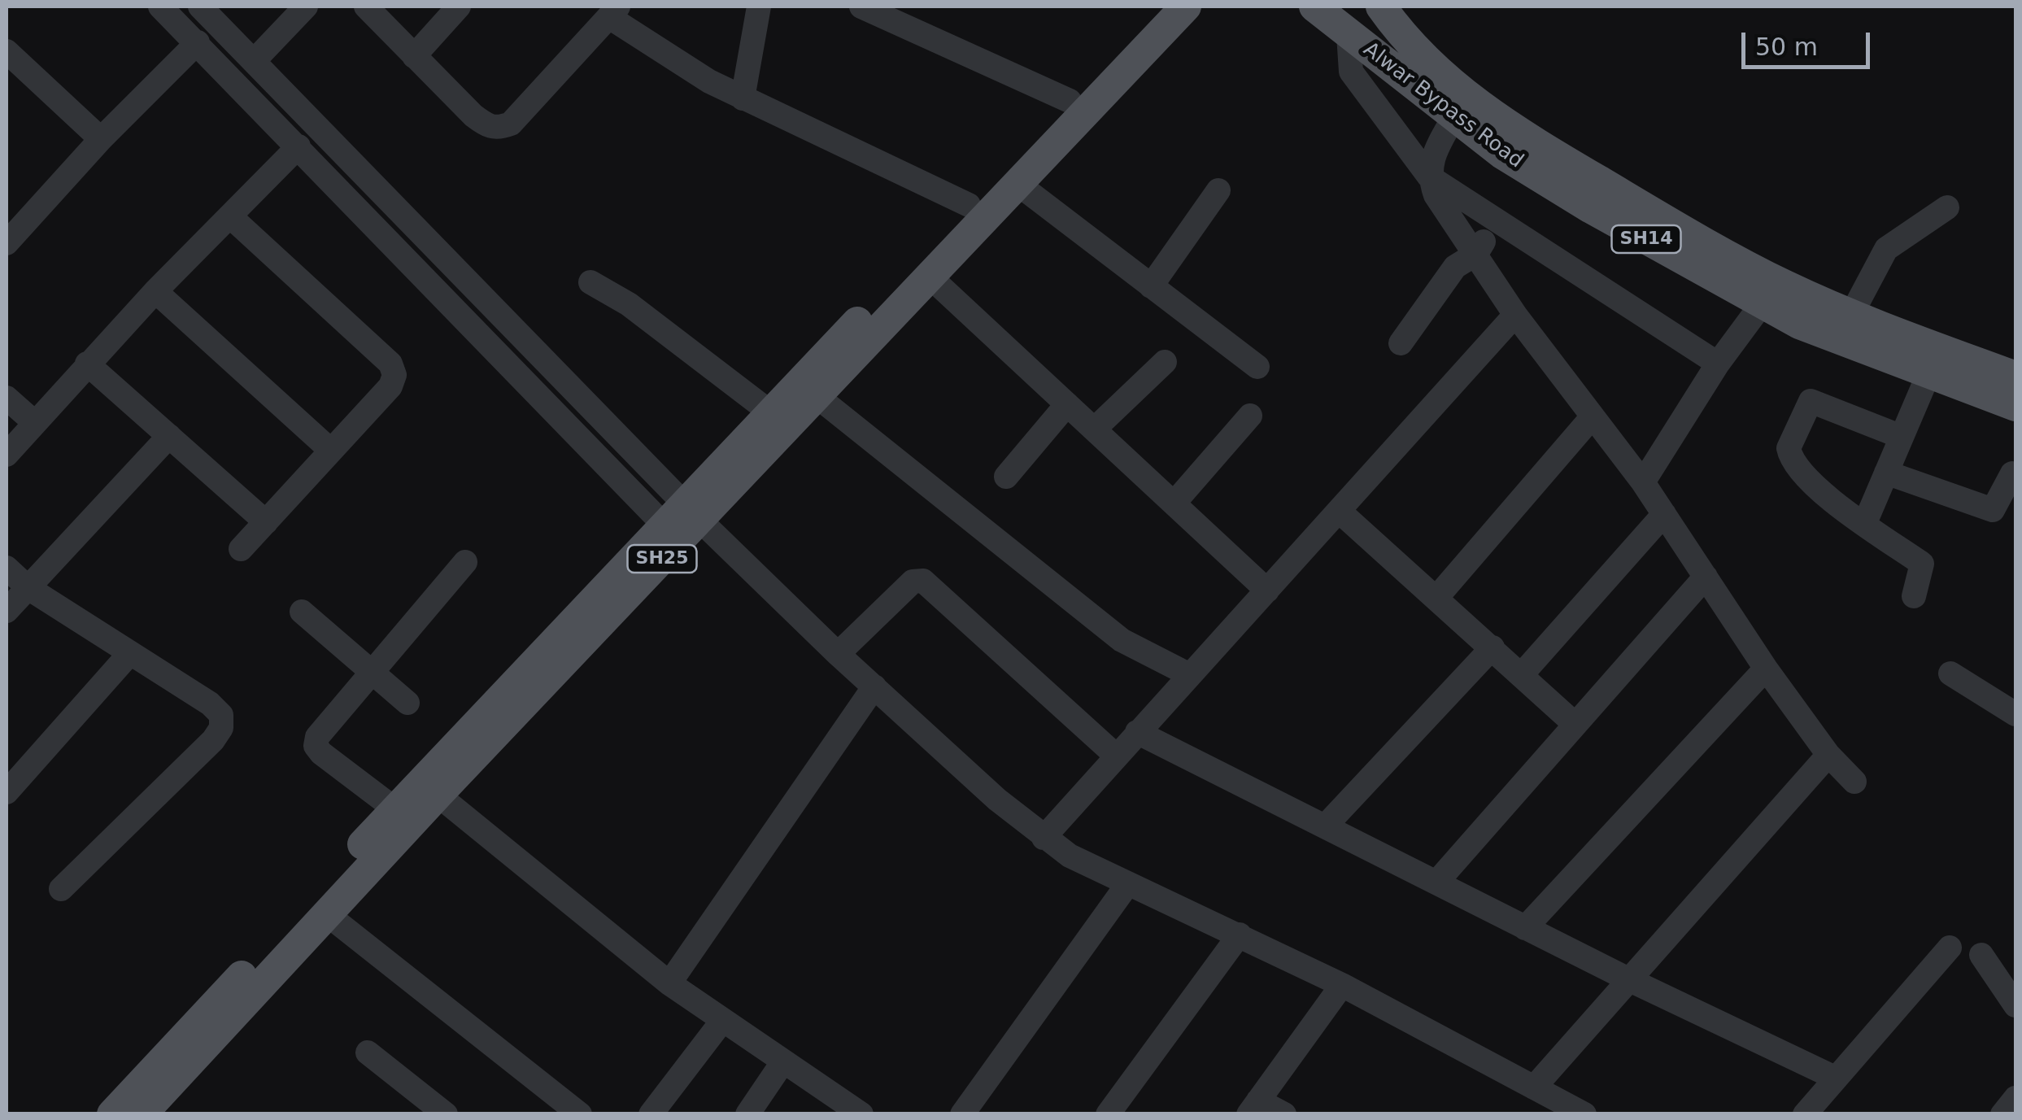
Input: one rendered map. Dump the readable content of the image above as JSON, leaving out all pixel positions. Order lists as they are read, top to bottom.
{
  "streets": {
    "main road": ["Alwar Bypass Road", "SH14", "SH25"]
  },
  "scale_bar": "50 m"
}
